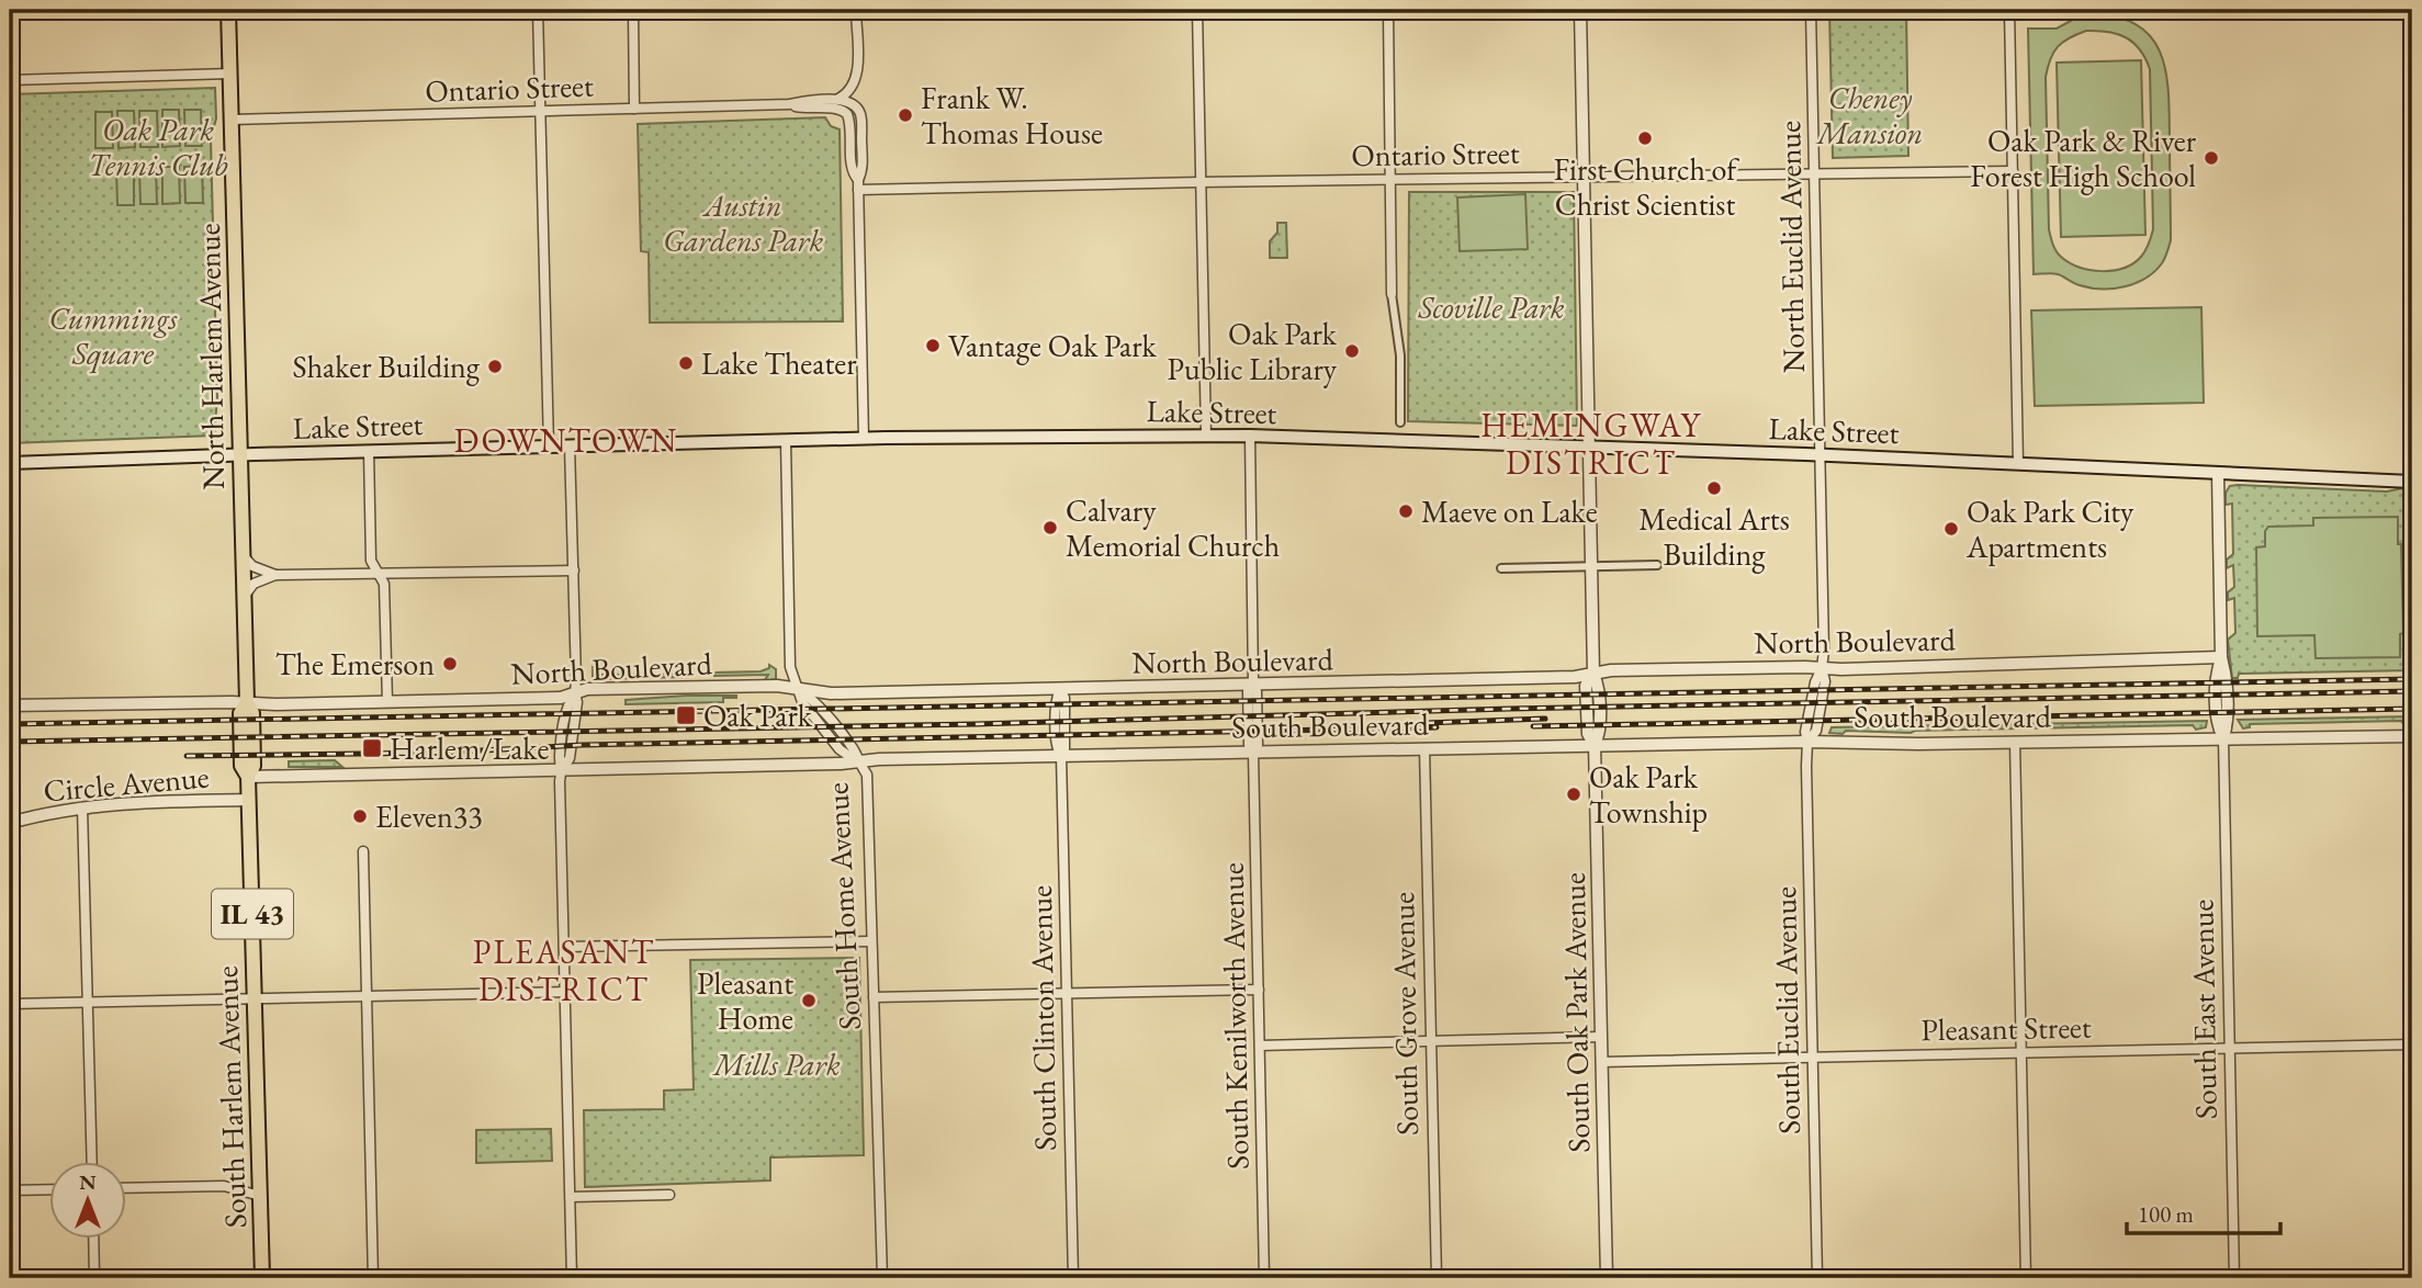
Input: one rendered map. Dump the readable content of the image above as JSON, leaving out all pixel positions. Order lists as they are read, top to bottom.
{
  "streets": {
    "main road": [
      "North Harlem Avenue",
      "Lake Street",
      "IL 43",
      "South Harlem Avenue"
    ],
    "street": [
      "Ontario Street",
      "North Euclid Avenue",
      "North Boulevard",
      "South Boulevard",
      "Circle Avenue",
      "South Home Avenue",
      "South East Avenue",
      "South Euclid Avenue",
      "South Oak Park Avenue",
      "South Grove Avenue",
      "South Kenilworth Avenue",
      "South Clinton Avenue",
      "Pleasant Street"
    ]
  },
  "crossings": [
    ["Ontario Street", "North Euclid Avenue"],
    ["Ontario Street", "North Harlem Avenue"],
    ["Ontario Street", "South Oak Park Avenue"],
    ["North Euclid Avenue", "Lake Street"],
    ["North Euclid Avenue", "North Boulevard"],
    ["North Euclid Avenue", "South Boulevard"],
    ["North Euclid Avenue", "South Euclid Avenue"],
    ["North Harlem Avenue", "Lake Street"],
    ["North Harlem Avenue", "North Boulevard"],
    ["North Harlem Avenue", "South Harlem Avenue"],
    ["Lake Street", "South Oak Park Avenue"],
    ["Lake Street", "South Kenilworth Avenue"],
    ["North Boulevard", "South Home Avenue"],
    ["North Boulevard", "South Oak Park Avenue"],
    ["North Boulevard", "South Kenilworth Avenue"],
    ["North Boulevard", "South Clinton Avenue"],
    ["North Boulevard", "South Harlem Avenue"],
    ["South Boulevard", "South Home Avenue"],
    ["South Boulevard", "South East Avenue"],
    ["South Boulevard", "South Euclid Avenue"],
    ["South Boulevard", "South Oak Park Avenue"],
    ["South Boulevard", "South Grove Avenue"],
    ["South Boulevard", "South Kenilworth Avenue"],
    ["South Boulevard", "South Clinton Avenue"],
    ["South Boulevard", "South Harlem Avenue"],
    ["Circle Avenue", "South Harlem Avenue"],
    ["South East Avenue", "Pleasant Street"],
    ["South Euclid Avenue", "Pleasant Street"],
    ["South Oak Park Avenue", "Pleasant Street"]
  ],
  "districts": ["HEMINGWAY DISTRICT", "DOWNTOWN", "PLEASANT DISTRICT"],
  "parks": [
    "Cheney Mansion",
    "Oak Park Tennis Club",
    "Austin Gardens Park",
    "Scoville Park",
    "Cummings Square",
    "Mills Park"
  ],
  "places": {
    "other": [
      "Frank W. Thomas House",
      "First Church of Christ Scientist",
      "Oak Park & River Forest High School",
      "Vantage Oak Park",
      "Oak Park Public Library",
      "Lake Theater",
      "Shaker Building",
      "Medical Arts Building",
      "Maeve on Lake",
      "Calvary Memorial Church",
      "Oak Park City Apartments",
      "The Emerson",
      "Oak Park Township",
      "Eleven33",
      "Pleasant Home"
    ],
    "transit": ["Oak Park", "Harlem/Lake"]
  },
  "scale_bar": "100 m",
  "north": "top"
}
